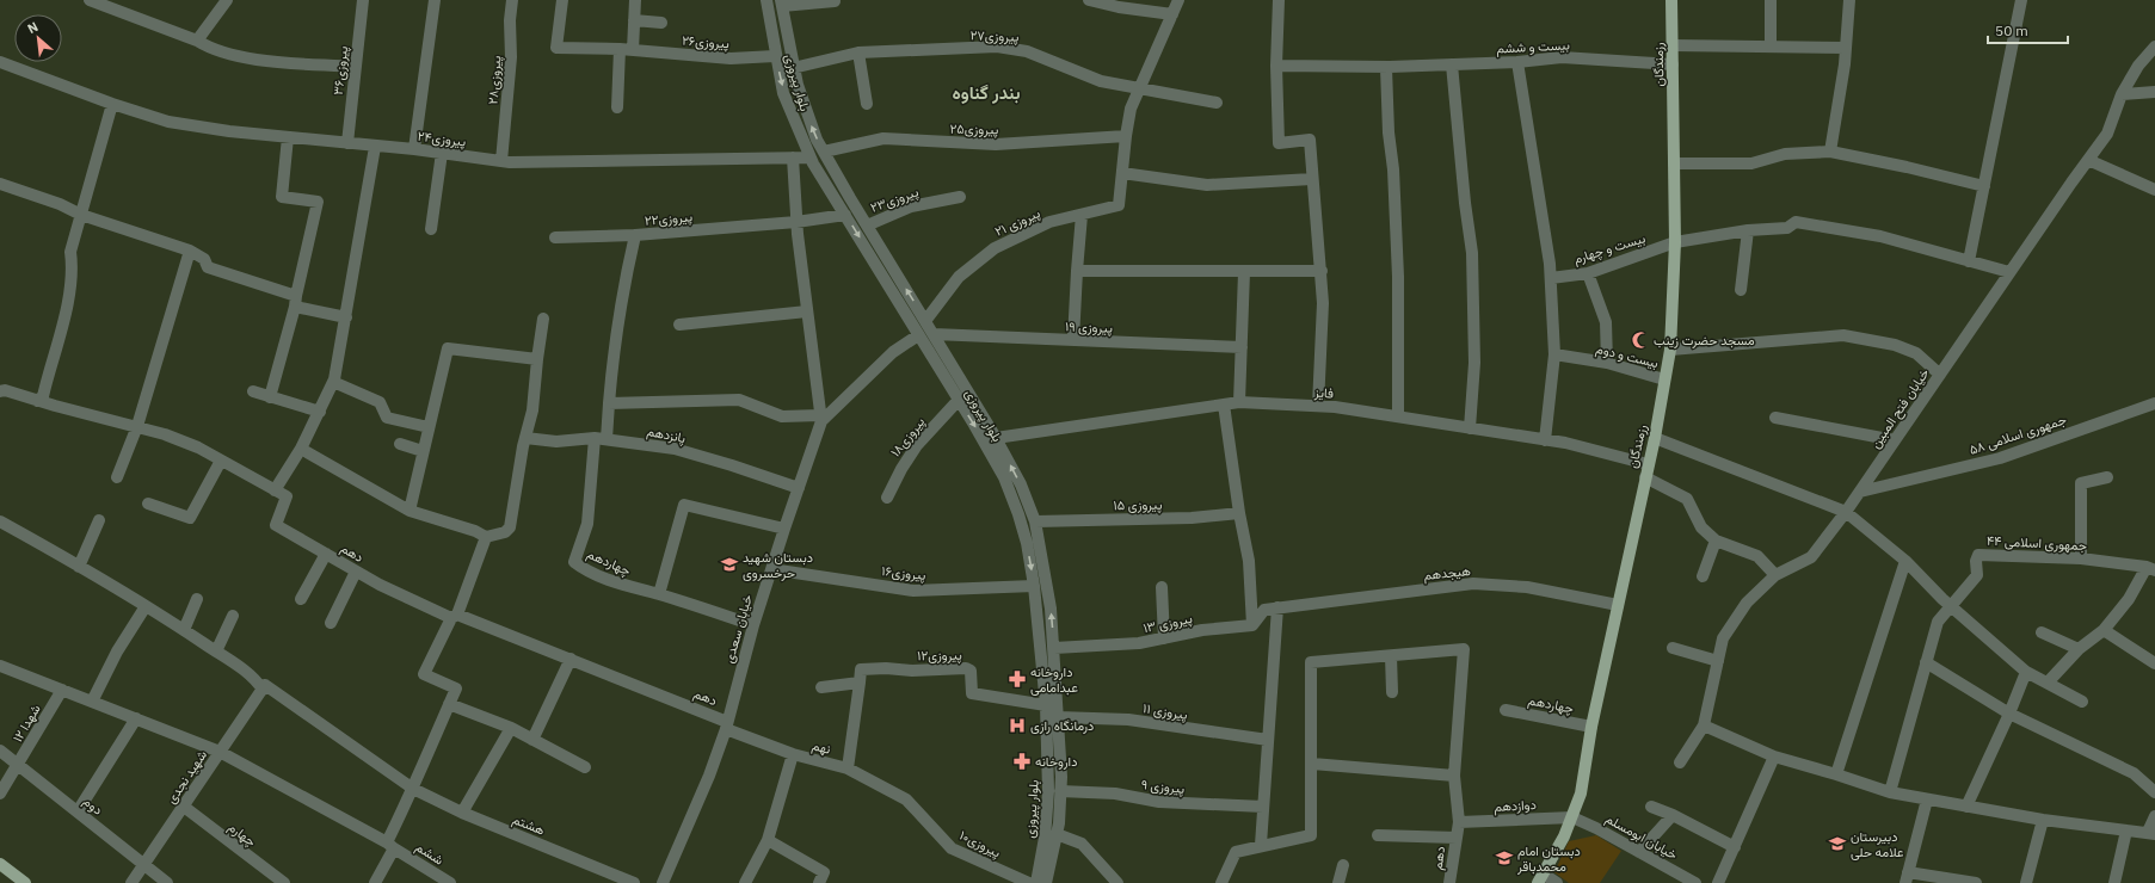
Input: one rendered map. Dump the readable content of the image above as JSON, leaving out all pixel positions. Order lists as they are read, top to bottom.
{
  "streets": {
    "main road": ["رزمندگان"],
    "street": [
      "پیروزی۲۷",
      "پیروزی۲۶",
      "بیست و ششم",
      "پیروزی۳۶",
      "پیروزی۲۸",
      "بلوار پیروزی",
      "پیروزی۲۵",
      "پیروزی۲۴",
      "پیروزی۲۳",
      "پیروزی۲۲",
      "پیروزی ۲۱",
      "بیست و چهارم",
      "پیروزی ۱۹",
      "بیست و دوم",
      "فایز",
      "خیابان فتح المبین",
      "پانزدهم",
      "جمهوری اسلامی ۵۸",
      "پیروزی۱۸",
      "پیروزی ۱۵",
      "جمهوری اسلامی ۴۴",
      "دهم",
      "چهاردهم",
      "پیروزی۱۶",
      "هیجدهم",
      "پیروزی ۱۳",
      "خیابان سعدی",
      "پیروزی۱۲",
      "پیروزی ۱۱",
      "شهدا ۱۲",
      "نهم",
      "شهید نجدی",
      "پیروزی ۹",
      "دوم",
      "دوازدهم",
      "هشتم",
      "چهارم",
      "خیابان ابومسلم",
      "پیروزی۱۰",
      "ششم"
    ]
  },
  "crossings": [
    ["پیروزی۲۷", "بلوار پیروزی"],
    ["پیروزی۲۶", "بلوار پیروزی"],
    ["بیست و ششم", "رزمندگان"],
    ["رزمندگان", "بیست و چهارم"],
    ["رزمندگان", "بیست و دوم"],
    ["رزمندگان", "فایز"],
    ["رزمندگان", "چهاردهم"],
    ["رزمندگان", "هیجدهم"],
    ["رزمندگان", "دوازدهم"],
    ["رزمندگان", "خیابان ابومسلم"],
    ["پیروزی۳۶", "پیروزی۲۴"],
    ["پیروزی۲۸", "پیروزی۲۴"],
    ["بلوار پیروزی", "پیروزی۲۵"],
    ["بلوار پیروزی", "پیروزی۲۴"],
    ["بلوار پیروزی", "پیروزی۲۳"],
    ["بلوار پیروزی", "پیروزی۲۲"],
    ["بلوار پیروزی", "پیروزی ۲۱"],
    ["بلوار پیروزی", "پیروزی ۱۹"],
    ["بلوار پیروزی", "فایز"],
    ["بلوار پیروزی", "پیروزی۱۸"],
    ["بلوار پیروزی", "پیروزی ۱۵"],
    ["بلوار پیروزی", "پیروزی۱۶"],
    ["بلوار پیروزی", "پیروزی ۱۳"],
    ["بلوار پیروزی", "خیابان سعدی"],
    ["بلوار پیروزی", "پیروزی۱۲"],
    ["بلوار پیروزی", "پیروزی ۱۱"],
    ["بلوار پیروزی", "پیروزی ۹"],
    ["پیروزی۲۲", "پانزدهم"],
    ["پیروزی۲۲", "چهاردهم"],
    ["بیست و چهارم", "خیابان فتح المبین"],
    ["خیابان فتح المبین", "جمهوری اسلامی ۵۸"],
    ["پانزدهم", "چهاردهم"],
    ["پانزدهم", "خیابان سعدی"],
    ["دهم", "خیابان سعدی"],
    ["دهم", "نهم"],
    ["دهم", "دوازدهم"],
    ["چهاردهم", "خیابان سعدی"],
    ["پیروزی۱۶", "خیابان سعدی"],
    ["خیابان سعدی", "نهم"],
    ["شهدا ۱۲", "دوم"],
    ["شهدا ۱۲", "ششم"],
    ["نهم", "پیروزی۱۰"],
    ["شهید نجدی", "دوم"],
    ["شهید نجدی", "هشتم"],
    ["شهید نجدی", "چهارم"],
    ["شهید نجدی", "ششم"],
    ["دوازدهم", "خیابان ابومسلم"]
  ],
  "districts": ["بندر گناوه"],
  "places": {
    "mosque": ["مسجد حضرت زینب"],
    "school or university": ["دبستان شهید حرخسروی", "دبیرستان علامه حلی", "دبستان امام محمدباقر"],
    "pharmacy": ["داروخانه عبدامامی", "داروخانه"],
    "hospital": ["درمانگاه رازی"]
  },
  "scale_bar": "50 m",
  "north": "top left"
}
